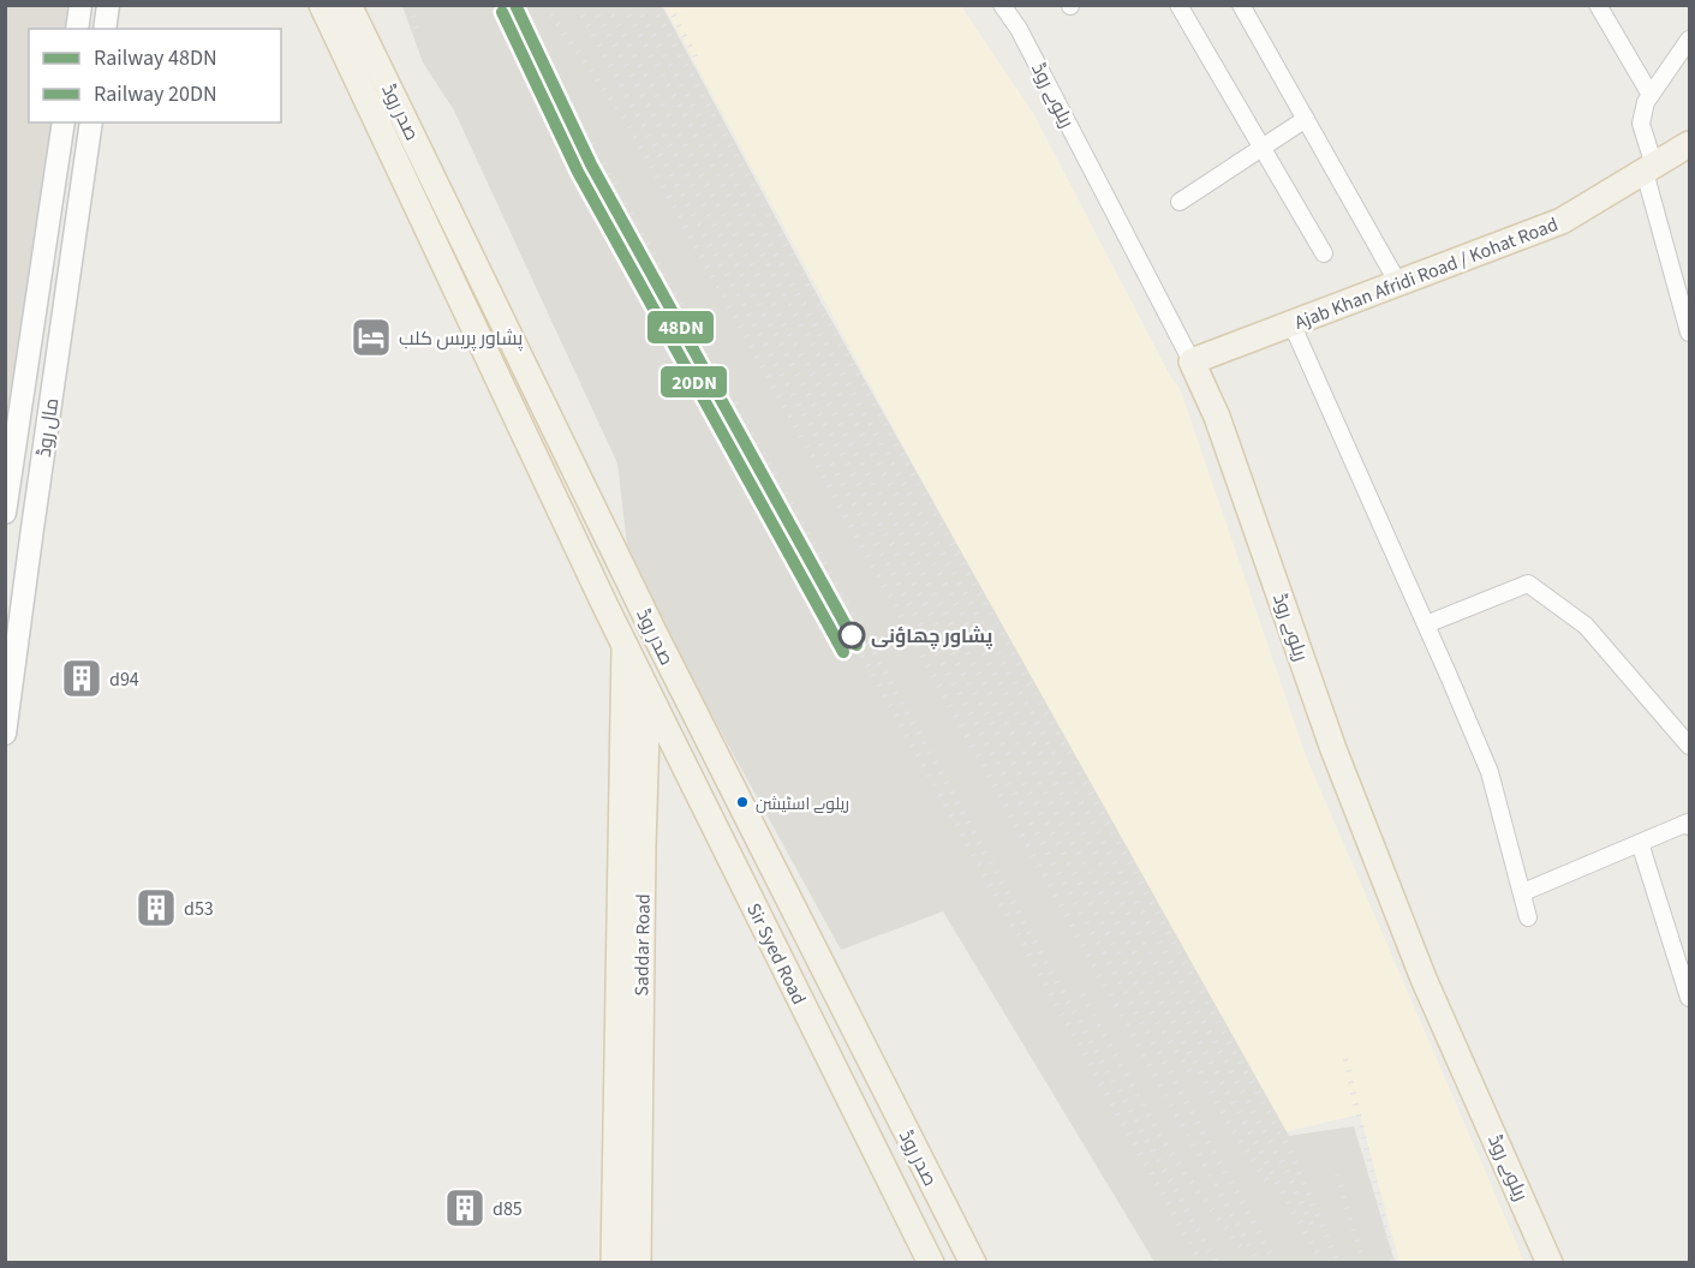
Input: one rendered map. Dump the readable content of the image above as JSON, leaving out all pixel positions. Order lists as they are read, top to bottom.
{
  "streets": {
    "main road": [
      "ریلوے روڈ",
      "صدر روڈ",
      "Ajab Khan Afridi Road / Kohat Road",
      "مال روڈ",
      "Saddar Road",
      "Sir Syed Road"
    ]
  },
  "crossings": [
    ["ریلوے روڈ", "Ajab Khan Afridi Road / Kohat Road"],
    ["صدر روڈ", "Saddar Road"],
    ["صدر روڈ", "Sir Syed Road"],
    ["Saddar Road", "Sir Syed Road"]
  ],
  "places": {
    "hotel": ["پشاور پریس کلب"],
    "other": ["پشاور چھاؤنی", "ریلوے اسٹیشن"],
    "building": ["d94", "d53", "d85"]
  },
  "lines": ["rail line 48DN", "rail line 20DN"],
  "legend": ["Railway 48DN", "Railway 20DN"]
}
